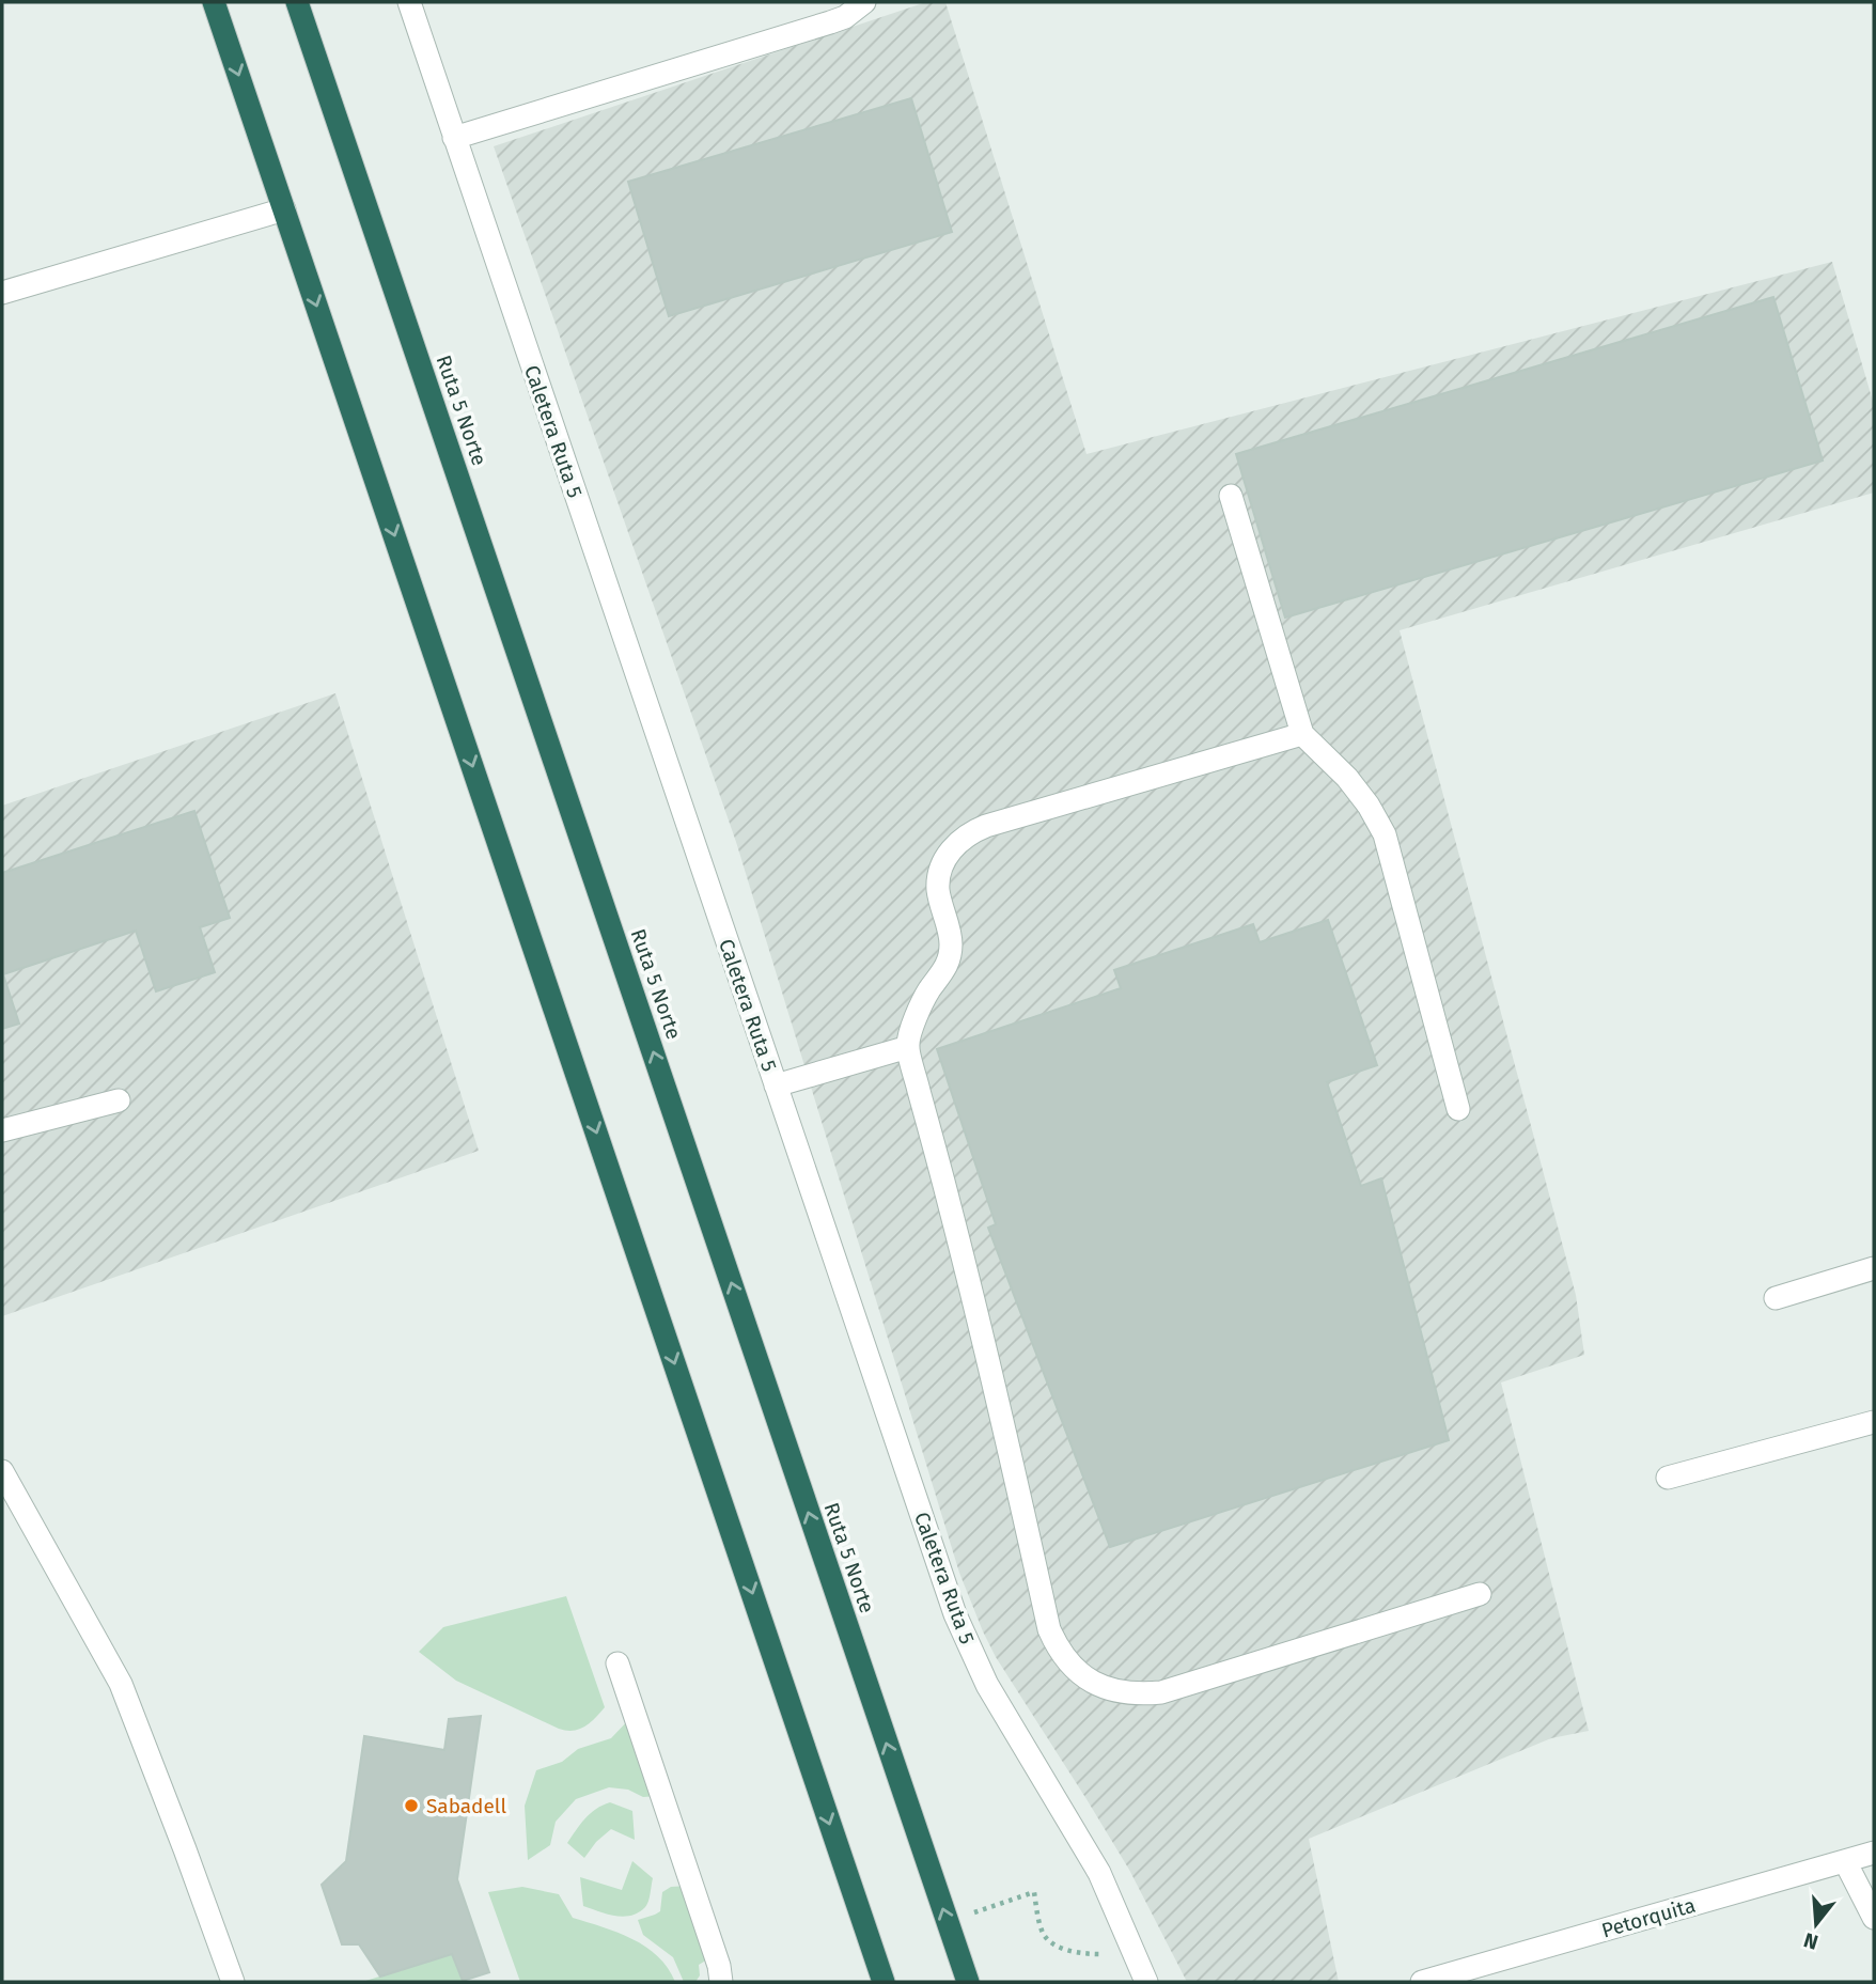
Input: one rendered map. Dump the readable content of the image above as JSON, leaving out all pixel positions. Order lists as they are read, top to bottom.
{
  "streets": {
    "highway": ["Ruta 5 Norte"],
    "street": ["Caletera Ruta 5", "Petorquita"]
  },
  "places": ["Sabadell"],
  "north": "bottom"
}
